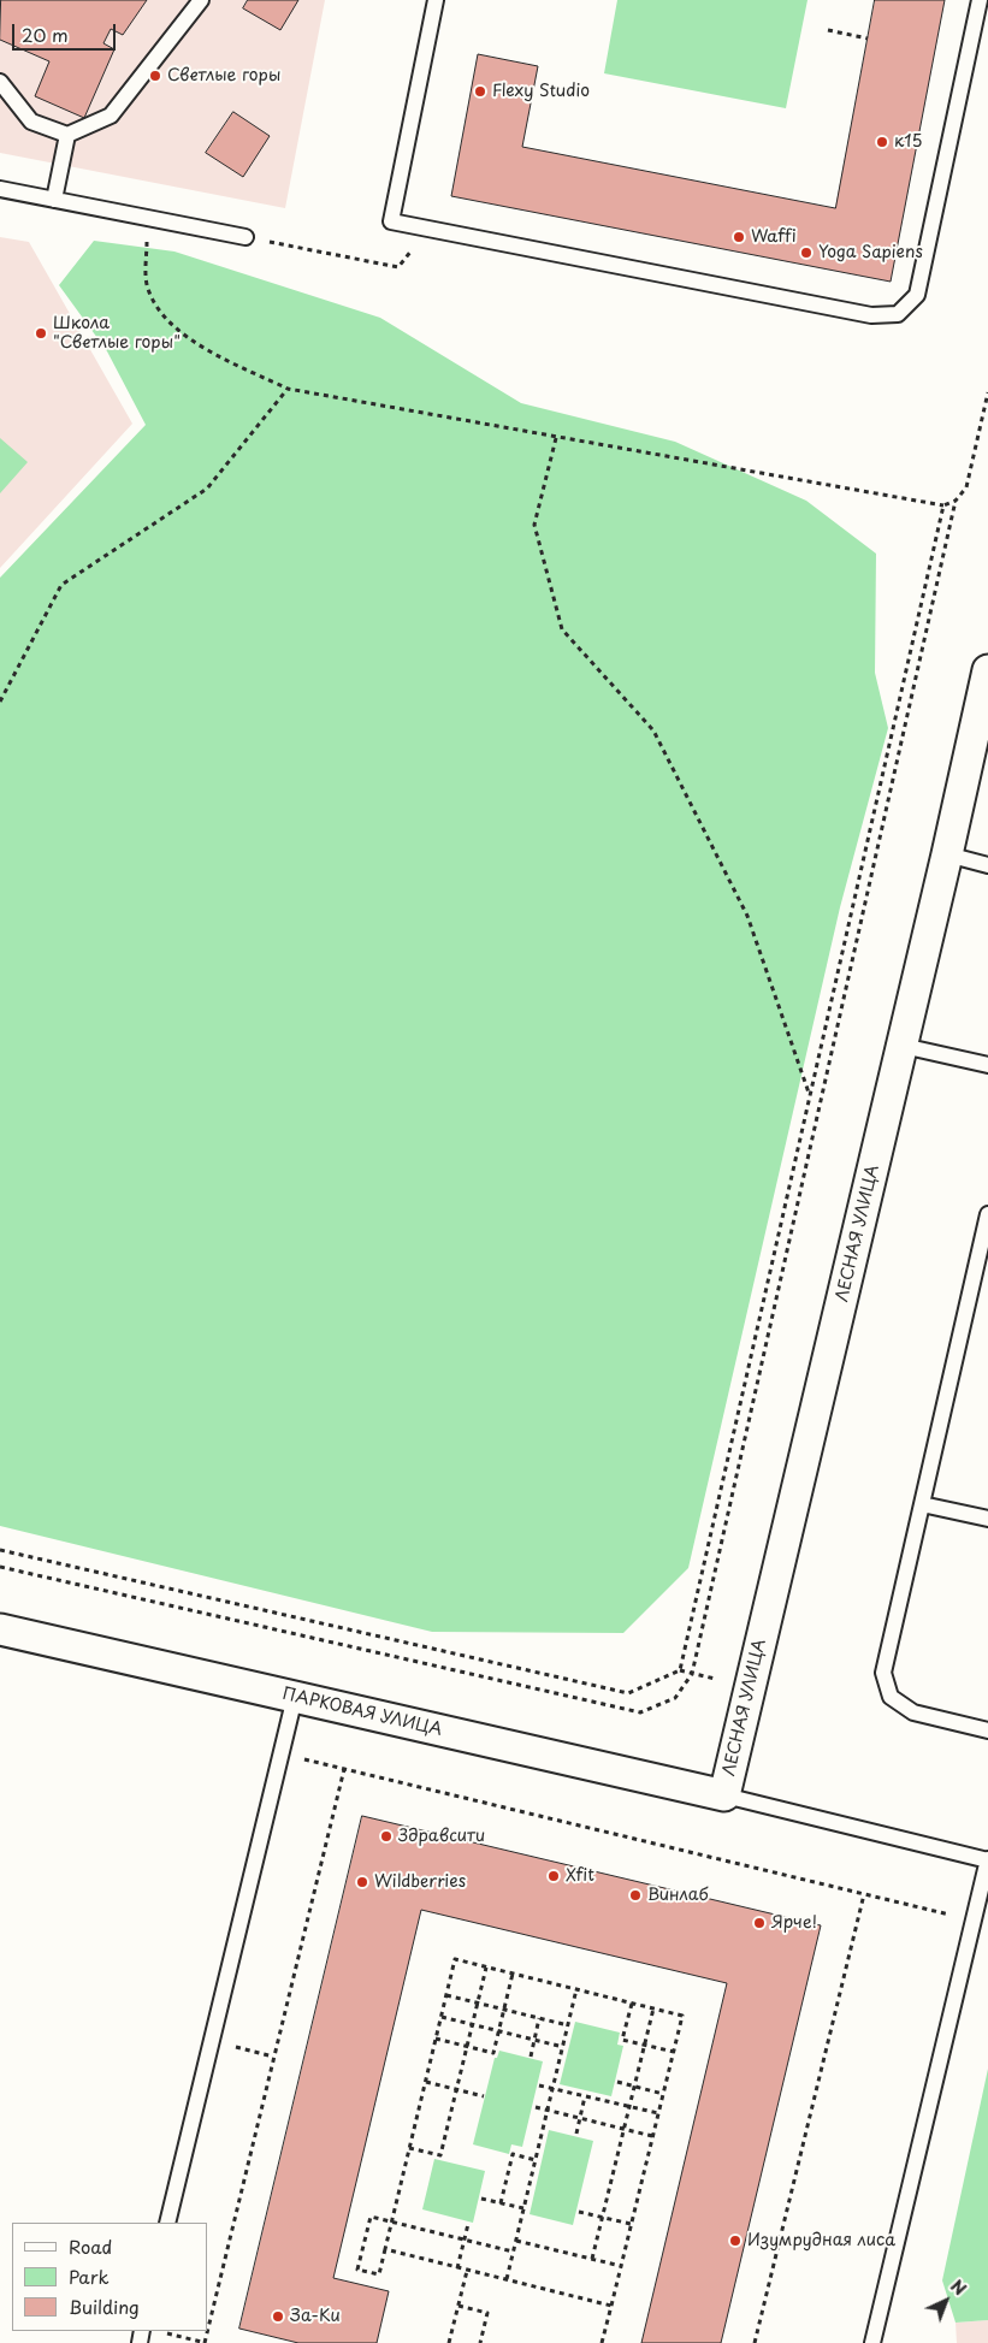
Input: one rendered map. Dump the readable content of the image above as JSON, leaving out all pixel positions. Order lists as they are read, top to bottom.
{
  "streets": {
    "street": ["ЛЕСНАЯ УЛИЦА", "ПАРКОВАЯ УЛИЦА"]
  },
  "crossings": [
    ["ЛЕСНАЯ УЛИЦА", "ПАРКОВАЯ УЛИЦА"]
  ],
  "places": [
    "Светлые горы",
    "Flexy Studio",
    "к15",
    "Waffi",
    "Yoga Sapiens",
    "Школа \"Светлые горы\"",
    "Здравсити",
    "Xfit",
    "Wildberries",
    "Винлаб",
    "Ярче!",
    "Изумрудная лиса",
    "За-Ки"
  ],
  "legend": ["Road", "Park", "Building"],
  "scale_bar": "20 m",
  "north": "top right"
}
